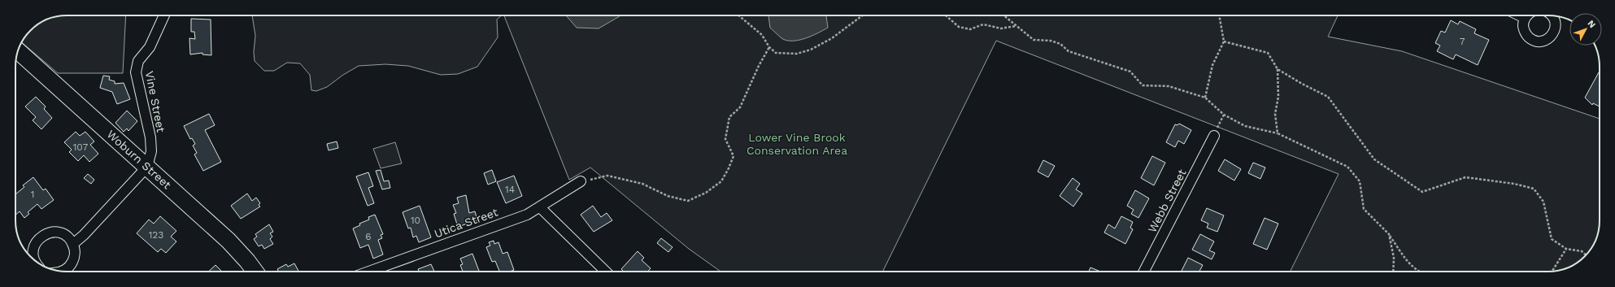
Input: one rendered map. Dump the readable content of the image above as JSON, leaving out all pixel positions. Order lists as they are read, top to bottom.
{
  "streets": {
    "main road": ["Woburn Street"],
    "street": ["Vine Street", "Webb Street", "Utica Street"]
  },
  "crossings": [
    ["Vine Street", "Woburn Street"]
  ],
  "parks": ["Lower Vine Brook Conservation Area"],
  "house_numbers": [
    "7",
    "107",
    "14",
    "1",
    "10",
    "123",
    "6"
  ],
  "north": "top right"
}
